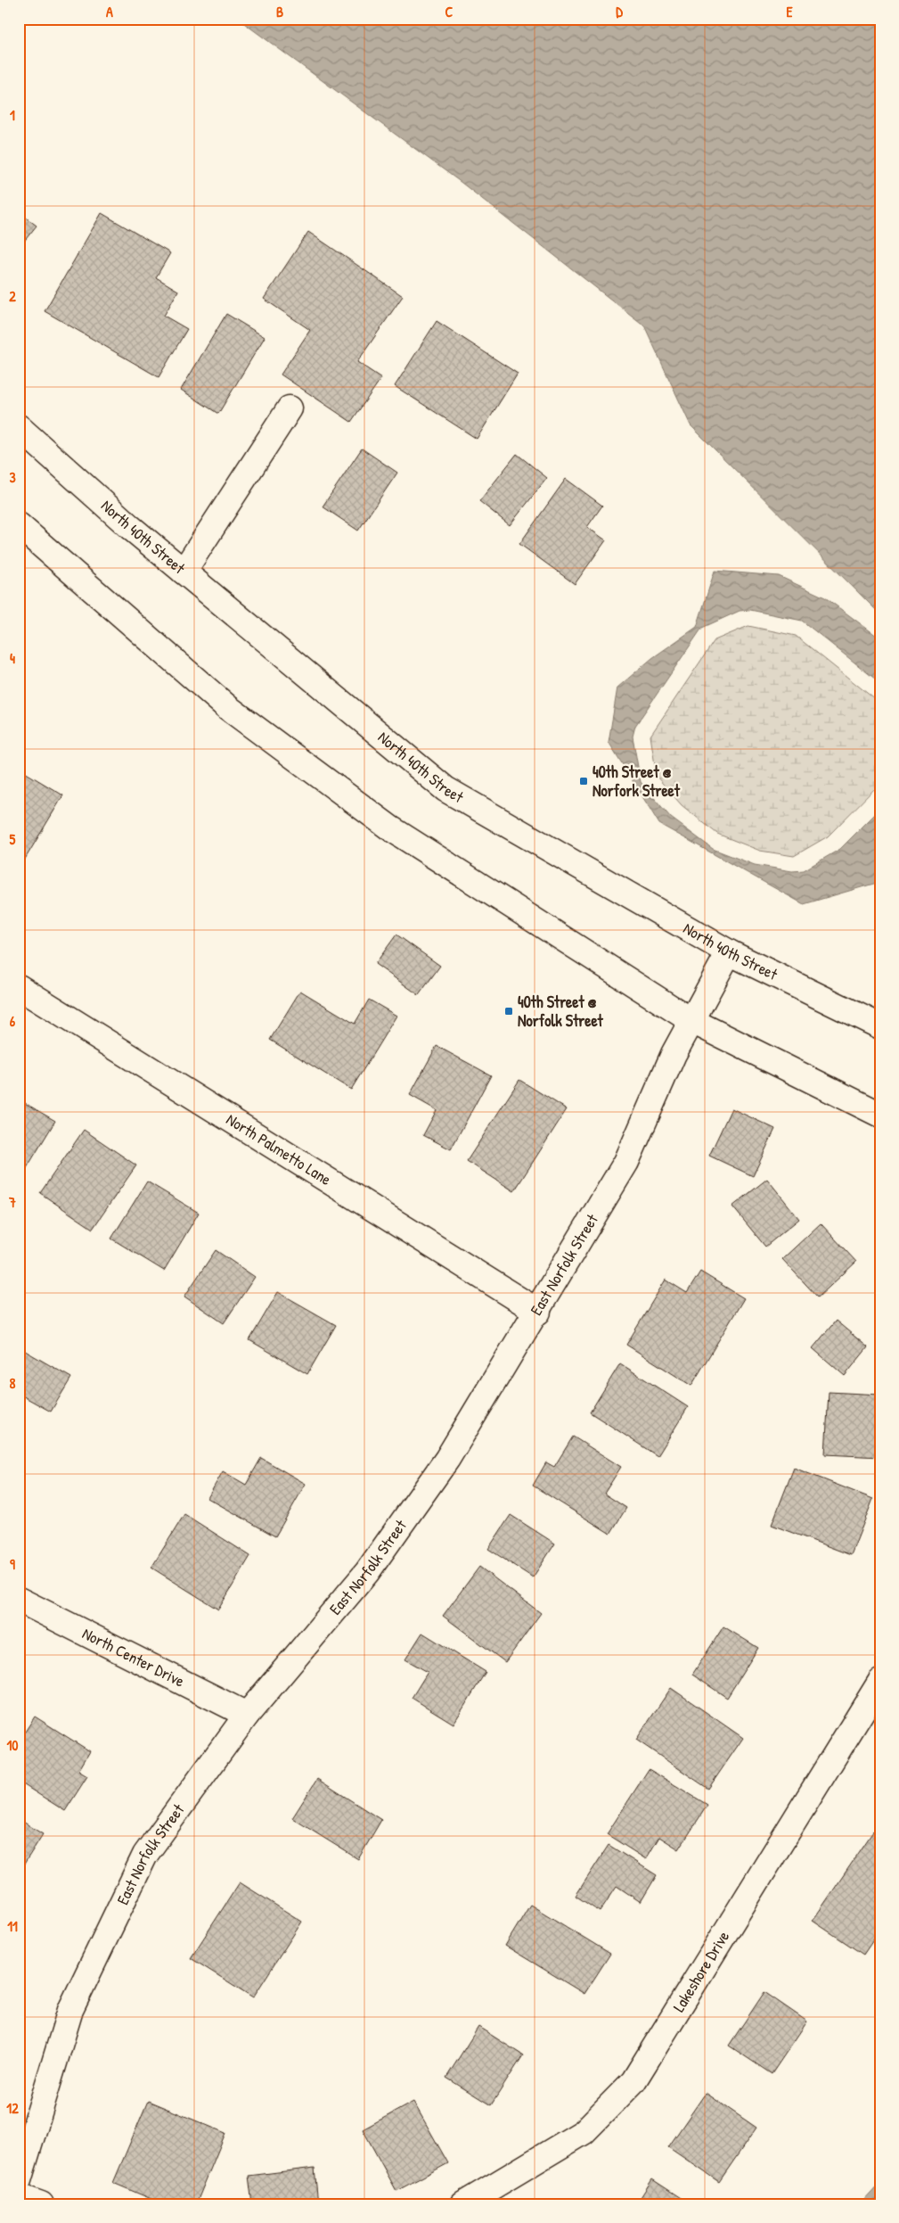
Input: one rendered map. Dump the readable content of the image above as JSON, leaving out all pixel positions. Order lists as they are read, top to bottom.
{
  "streets": {
    "street": [
      "North 40th Street",
      "North Palmetto Lane",
      "East Norfolk Street",
      "North Center Drive",
      "Lakeshore Drive"
    ]
  },
  "crossings": [
    ["North 40th Street", "East Norfolk Street"],
    ["North Palmetto Lane", "East Norfolk Street"],
    ["East Norfolk Street", "North Center Drive"]
  ],
  "places": {
    "transit": ["40th Street @ Norfork Street", "40th Street @ Norfolk Street"]
  },
  "grid": {
    "columns": [
      "A",
      "B",
      "C",
      "D",
      "E"
    ],
    "rows": [
      "1",
      "2",
      "3",
      "4",
      "5",
      "6",
      "7",
      "8",
      "9",
      "10",
      "11",
      "12"
    ]
  }
}
